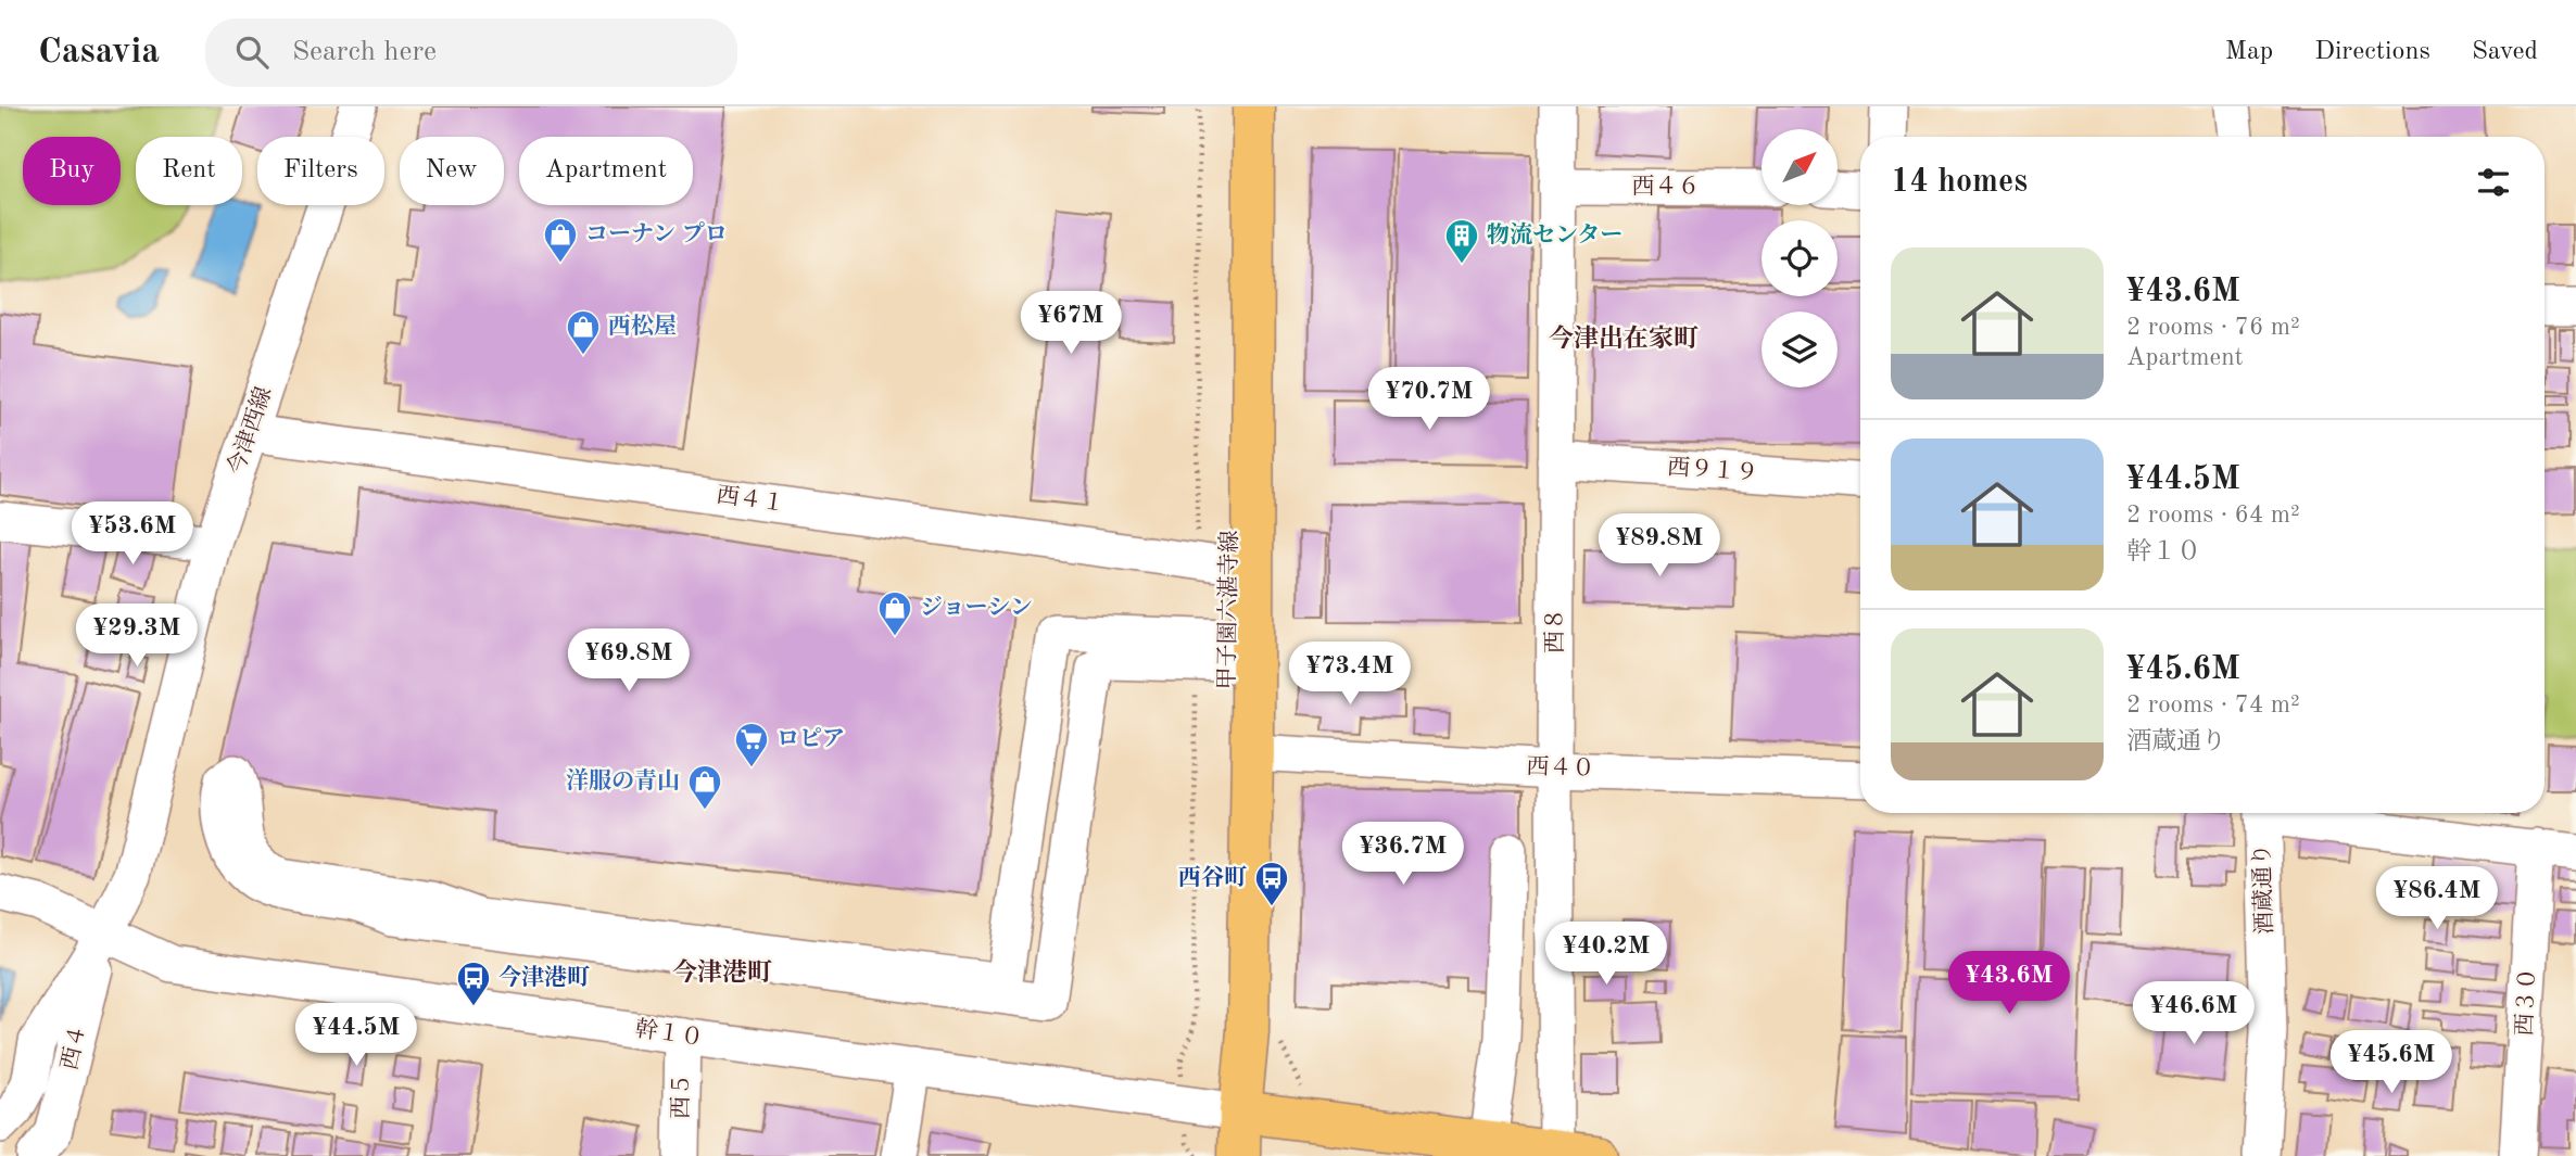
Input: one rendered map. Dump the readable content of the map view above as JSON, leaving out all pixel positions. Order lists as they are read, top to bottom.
{
  "streets": {
    "main road": ["甲子園六湛寺線"],
    "street": [
      "西４６",
      "今津西線",
      "西９１９",
      "西４１",
      "西８",
      "西４０",
      "酒蔵通り",
      "西３０",
      "幹１０",
      "西４",
      "西５"
    ]
  },
  "crossings": [
    ["西４６", "西８"],
    ["今津西線", "西４１"],
    ["今津西線", "幹１０"],
    ["今津西線", "西４"],
    ["西９１９", "西８"],
    ["西４１", "甲子園六湛寺線"],
    ["甲子園六湛寺線", "西４０"],
    ["甲子園六湛寺線", "幹１０"],
    ["西８", "西４０"],
    ["幹１０", "西４"],
    ["幹１０", "西５"]
  ],
  "districts": ["今津出在家町", "今津港町"],
  "places": {
    "shop": [
      "コーナン プロ",
      "西松屋",
      "ジョーシン",
      "洋服の青山"
    ],
    "building": ["物流センター"],
    "supermarket": ["ロピア"],
    "bus stop": ["西谷町", "今津港町"]
  },
  "north": "top right",
  "page": {
    "header": "Casavia",
    "search": "Search here",
    "nav": ["Map", "Directions", "Saved"],
    "chip": [
      "Buy",
      "Rent",
      "Filters",
      "New",
      "Apartment"
    ],
    "heading": "14 homes",
    "list": [
      {
        "name": "¥43.6M",
        "note": "2 rooms · 76 m² · Apartment"
      },
      {
        "name": "¥44.5M",
        "note": "2 rooms · 64 m² · 幹１０"
      },
      {
        "name": "¥45.6M",
        "note": "2 rooms · 74 m² · 酒蔵通り"
      }
    ],
    "price": [
      "¥67M",
      "¥70.7M",
      "¥53.6M",
      "¥89.8M",
      "¥29.3M",
      "¥69.8M",
      "¥73.4M",
      "¥36.7M",
      "¥86.4M",
      "¥40.2M",
      "¥43.6M",
      "¥46.6M",
      "¥44.5M",
      "¥45.6M"
    ]
  }
}
